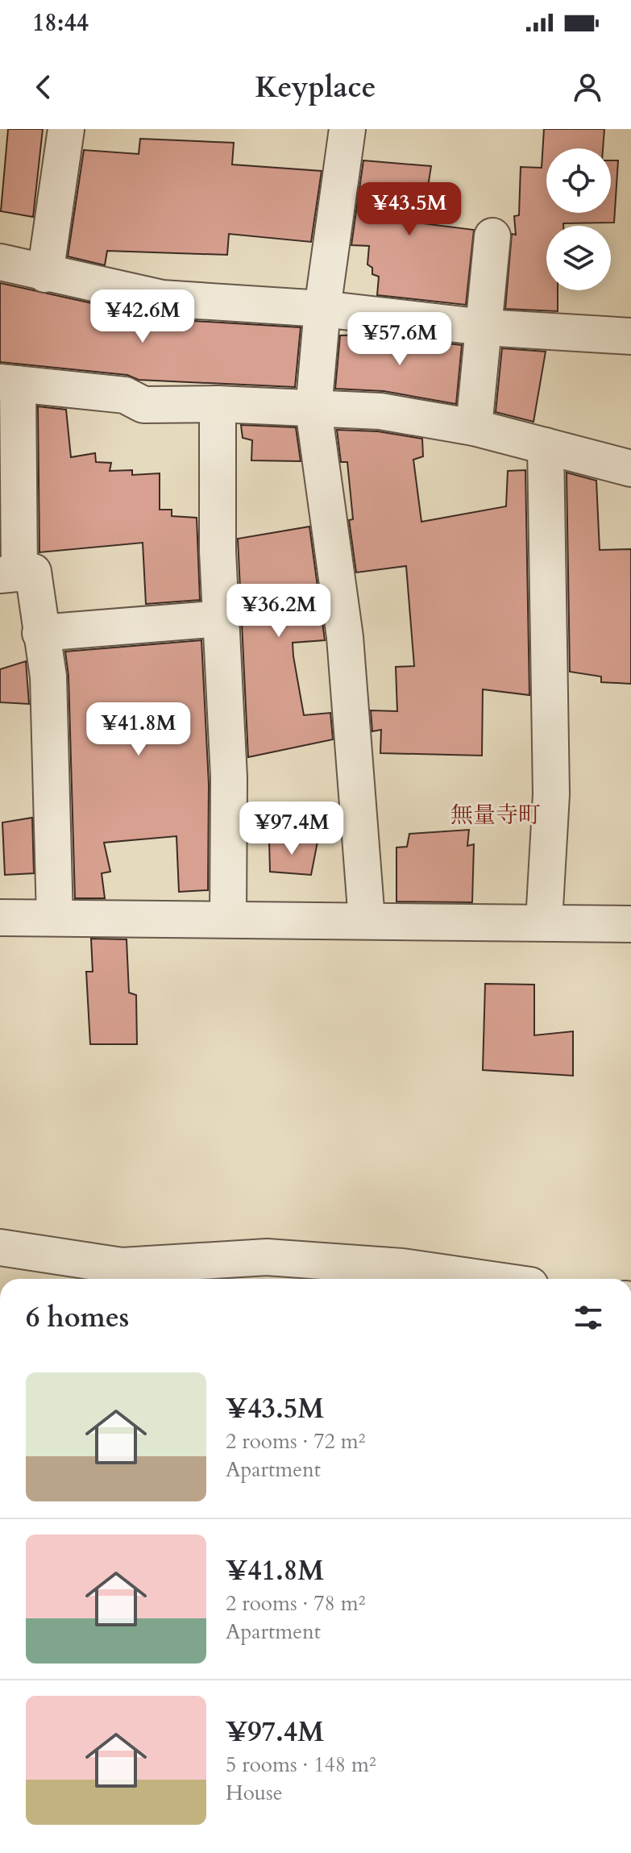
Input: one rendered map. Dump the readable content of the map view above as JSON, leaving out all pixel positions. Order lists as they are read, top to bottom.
{
  "districts": ["無量寺町"],
  "page": {
    "status": "18:44",
    "header": "Keyplace",
    "price": [
      "¥43.5M",
      "¥42.6M",
      "¥57.6M",
      "¥36.2M",
      "¥41.8M",
      "¥97.4M"
    ],
    "heading": "6 homes",
    "list": [
      {
        "name": "¥43.5M",
        "note": "2 rooms · 72 m² · Apartment"
      },
      {
        "name": "¥41.8M",
        "note": "2 rooms · 78 m² · Apartment"
      },
      {
        "name": "¥97.4M",
        "note": "5 rooms · 148 m² · House"
      }
    ]
  }
}
